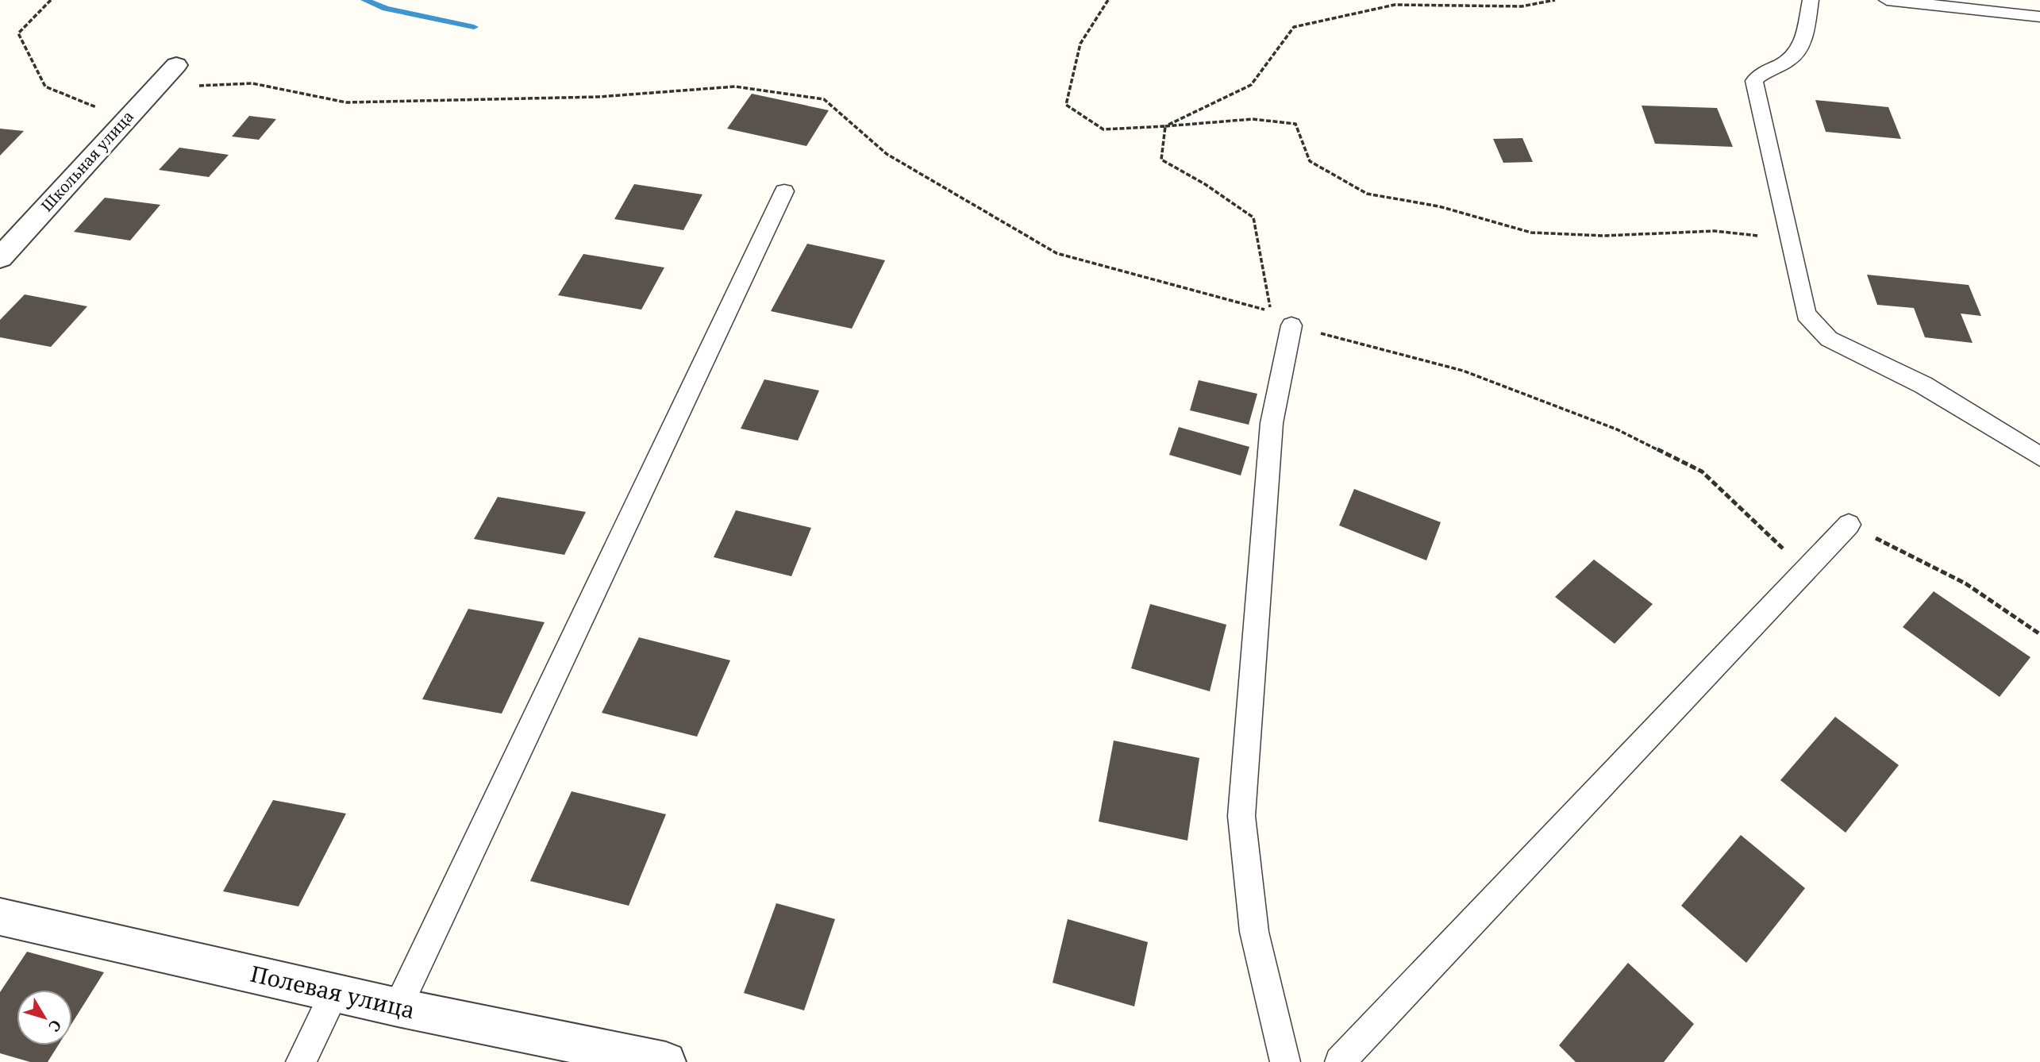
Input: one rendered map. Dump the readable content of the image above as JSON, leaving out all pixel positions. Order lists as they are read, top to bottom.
{
  "streets": {
    "street": ["Школьная улица", "Полевая улица"]
  },
  "north": "bottom right"
}
